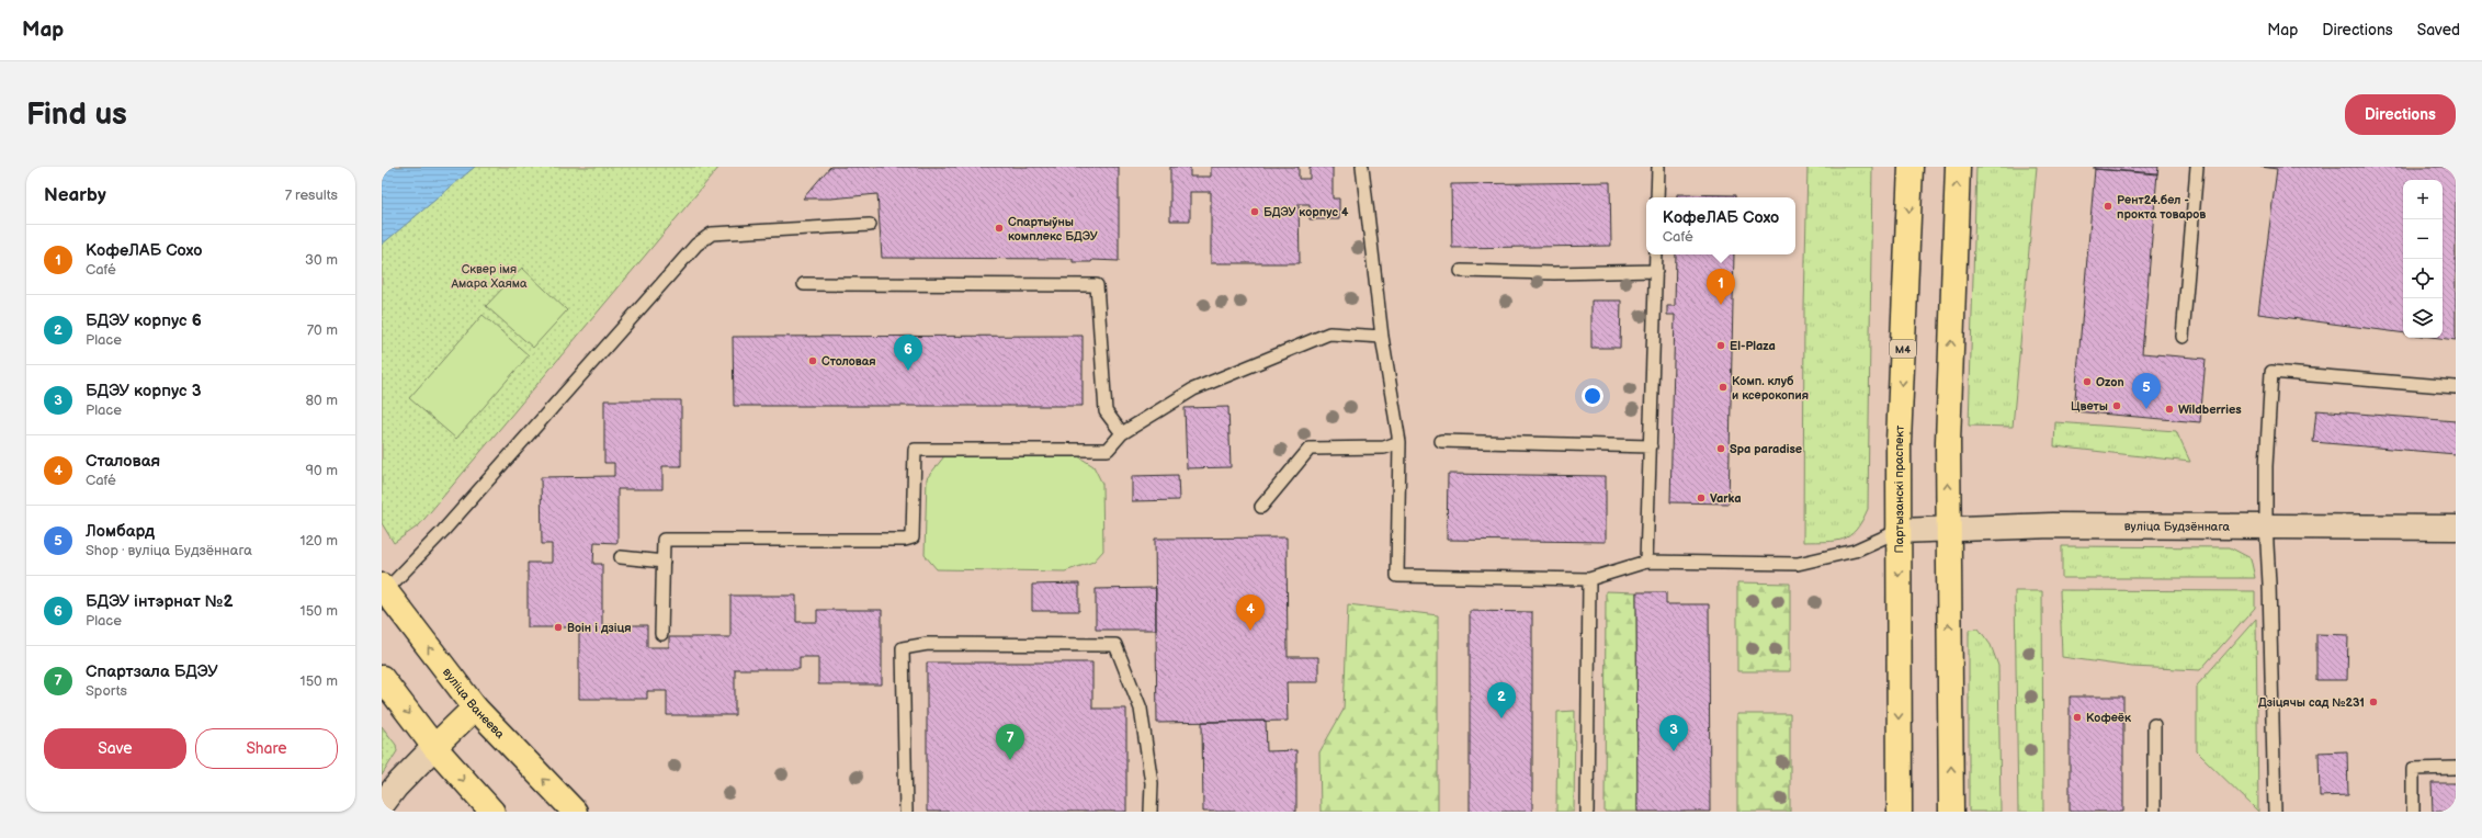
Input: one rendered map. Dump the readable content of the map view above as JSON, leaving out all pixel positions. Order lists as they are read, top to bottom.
{
  "streets": {
    "main road": ["М4", "Партызанскі праспект", "вуліца Ванеева"],
    "street": ["вуліца Будзённага"]
  },
  "crossings": [
    ["Партызанскі праспект", "вуліца Будзённага"]
  ],
  "parks": ["Сквер імя Амара Хаяма"],
  "places": [
    "Рент24.бел - прокта товаров",
    "БДЭУ корпус 4",
    "Спартыўны комплекс БДЭУ",
    "El-Plaza",
    "Столовая",
    "Ozon",
    "Комп. клуб и ксерокопия",
    "Цветы",
    "Wildberries",
    "Spa paradise",
    "Varka",
    "Воін і дзіця",
    "Дзіцячы сад №231",
    "Кофеёк"
  ],
  "page": {
    "header": "Map",
    "nav": ["Map", "Directions", "Saved"],
    "buttons": [
      "Directions",
      ["Save", "Share"]
    ],
    "title": "Find us",
    "heading": ["Nearby", "7 results"],
    "map_buttons": ["+", "−"],
    "popup": ["КофеЛАБ Сохо", "Café"],
    "list": [
      {
        "mark": "1",
        "name": "КофеЛАБ Сохо",
        "note": "Café",
        "value": "30 m"
      },
      {
        "mark": "2",
        "name": "БДЭУ корпус 6",
        "note": "Place",
        "value": "70 m"
      },
      {
        "mark": "3",
        "name": "БДЭУ корпус 3",
        "note": "Place",
        "value": "80 m"
      },
      {
        "mark": "4",
        "name": "Сталовая",
        "note": "Café",
        "value": "90 m"
      },
      {
        "mark": "5",
        "name": "Ломбард",
        "note": "Shop · вуліца Будзённага",
        "value": "120 m"
      },
      {
        "mark": "6",
        "name": "БДЭУ інтэрнат №2",
        "note": "Place",
        "value": "150 m"
      },
      {
        "mark": "7",
        "name": "Спартзала БДЭУ",
        "note": "Sports",
        "value": "150 m"
      }
    ],
    "pins": [
      "1",
      "6",
      "5",
      "4",
      "2",
      "3",
      "7"
    ]
  }
}
